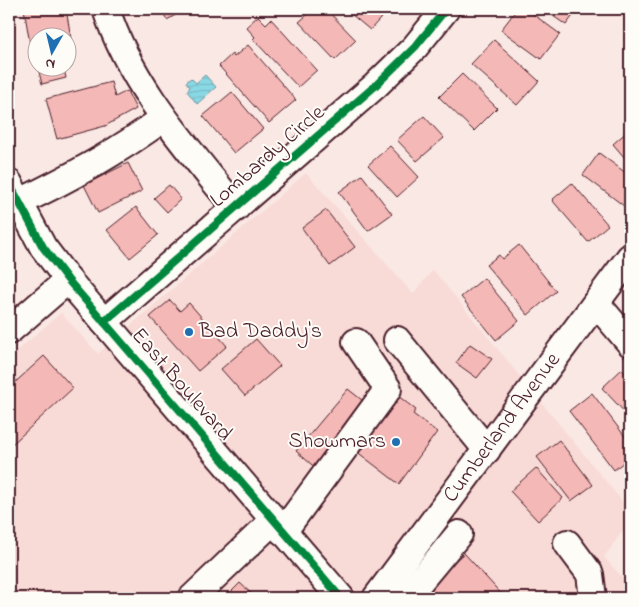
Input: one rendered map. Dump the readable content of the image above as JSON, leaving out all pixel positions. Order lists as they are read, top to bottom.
{
  "streets": {
    "street": ["Lombardy Circle", "East Boulevard", "Cumberland Avenue"]
  },
  "crossings": [
    ["Lombardy Circle", "East Boulevard"]
  ],
  "places": ["Bad Daddy's", "Showmars"],
  "north": "bottom"
}
